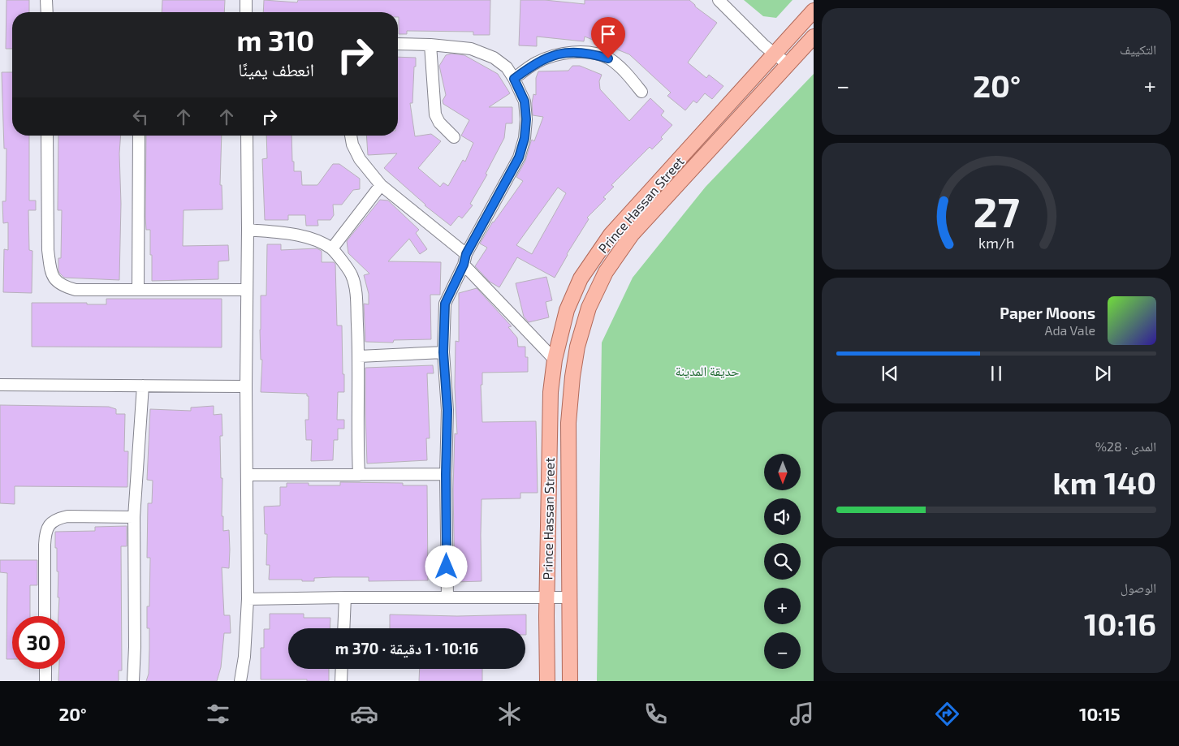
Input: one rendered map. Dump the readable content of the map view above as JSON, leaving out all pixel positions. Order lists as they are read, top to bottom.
{
  "streets": {
    "main road": ["Prince Hassan Street"]
  },
  "parks": ["حديقة المدينة"],
  "north": "bottom",
  "page": {
    "tile": [
      "التكييف",
      ["المدى · 28%", "140 km"],
      ["الوصول", "10:16"]
    ],
    "turn": ["310 m", "انعطف يمينًا"],
    "heat": ["−", "20°", "+"],
    "song": ["Paper Moons", "Ada Vale"],
    "map_buttons": ["+", "−"],
    "limit": "30",
    "trip": "10:16 · 1 دقيقة · 370 m",
    "tabs": ["10:15", "20°"],
    "gauge": ["27", "km/h"]
  }
}
